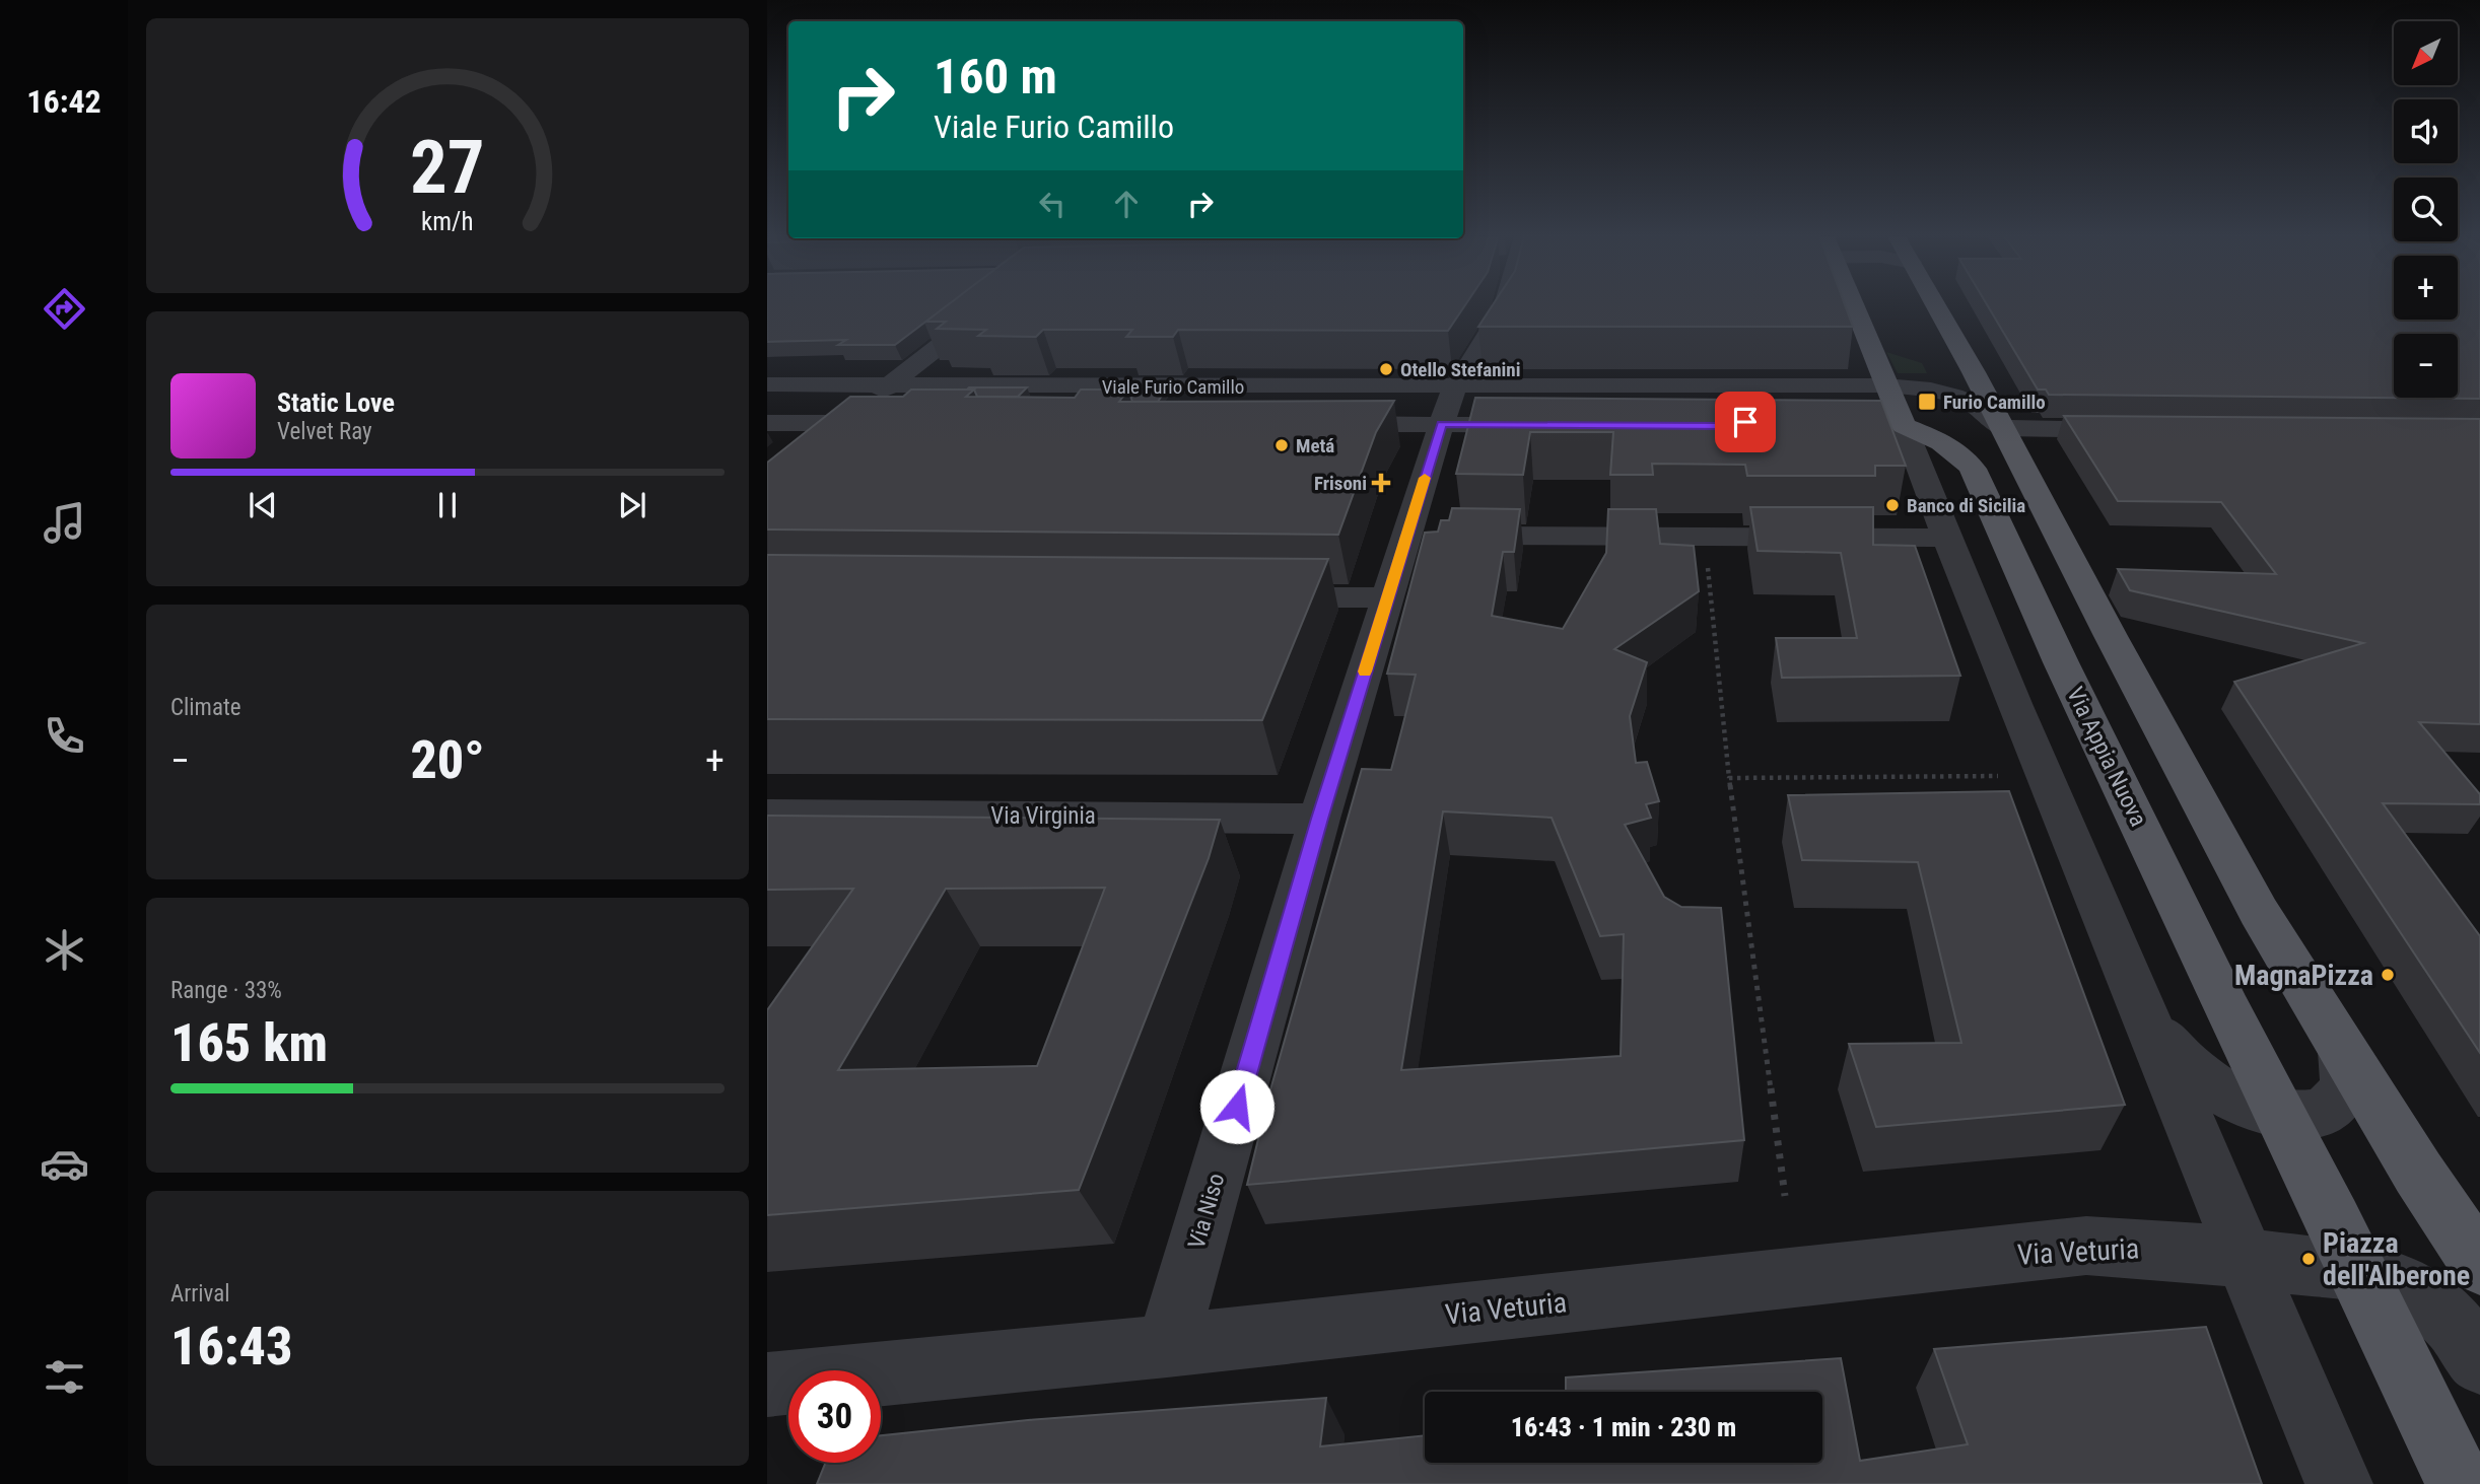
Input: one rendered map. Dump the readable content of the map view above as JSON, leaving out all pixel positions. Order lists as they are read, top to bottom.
{
  "streets": {
    "main road": ["Via Appia Nuova"],
    "street": [
      "Viale Furio Camillo",
      "Via Virginia",
      "Via Niso",
      "Via Veturia"
    ]
  },
  "crossings": [
    ["Viale Furio Camillo", "Via Niso"],
    ["Via Virginia", "Via Niso"],
    ["Via Niso", "Via Veturia"]
  ],
  "places": {
    "other": [
      "Otello Stefanini",
      "Metá",
      "Banco di Sicilia",
      "MagnaPizza",
      "Piazza dell'Alberone"
    ],
    "transit": ["Furio Camillo"],
    "health": ["Frisoni"]
  },
  "north": "bottom left",
  "page": {
    "tabs": "16:42",
    "map_buttons": ["+", "−"],
    "turn": ["160 m", "Viale Furio Camillo"],
    "song": ["Static Love", "Velvet Ray"],
    "tile": [
      "Climate",
      ["Range · 33%", "165 km"],
      ["Arrival", "16:43"]
    ],
    "heat": ["−", "20°", "+"],
    "limit": "30",
    "trip": "16:43 · 1 min · 230 m",
    "gauge": ["27", "km/h"]
  }
}
